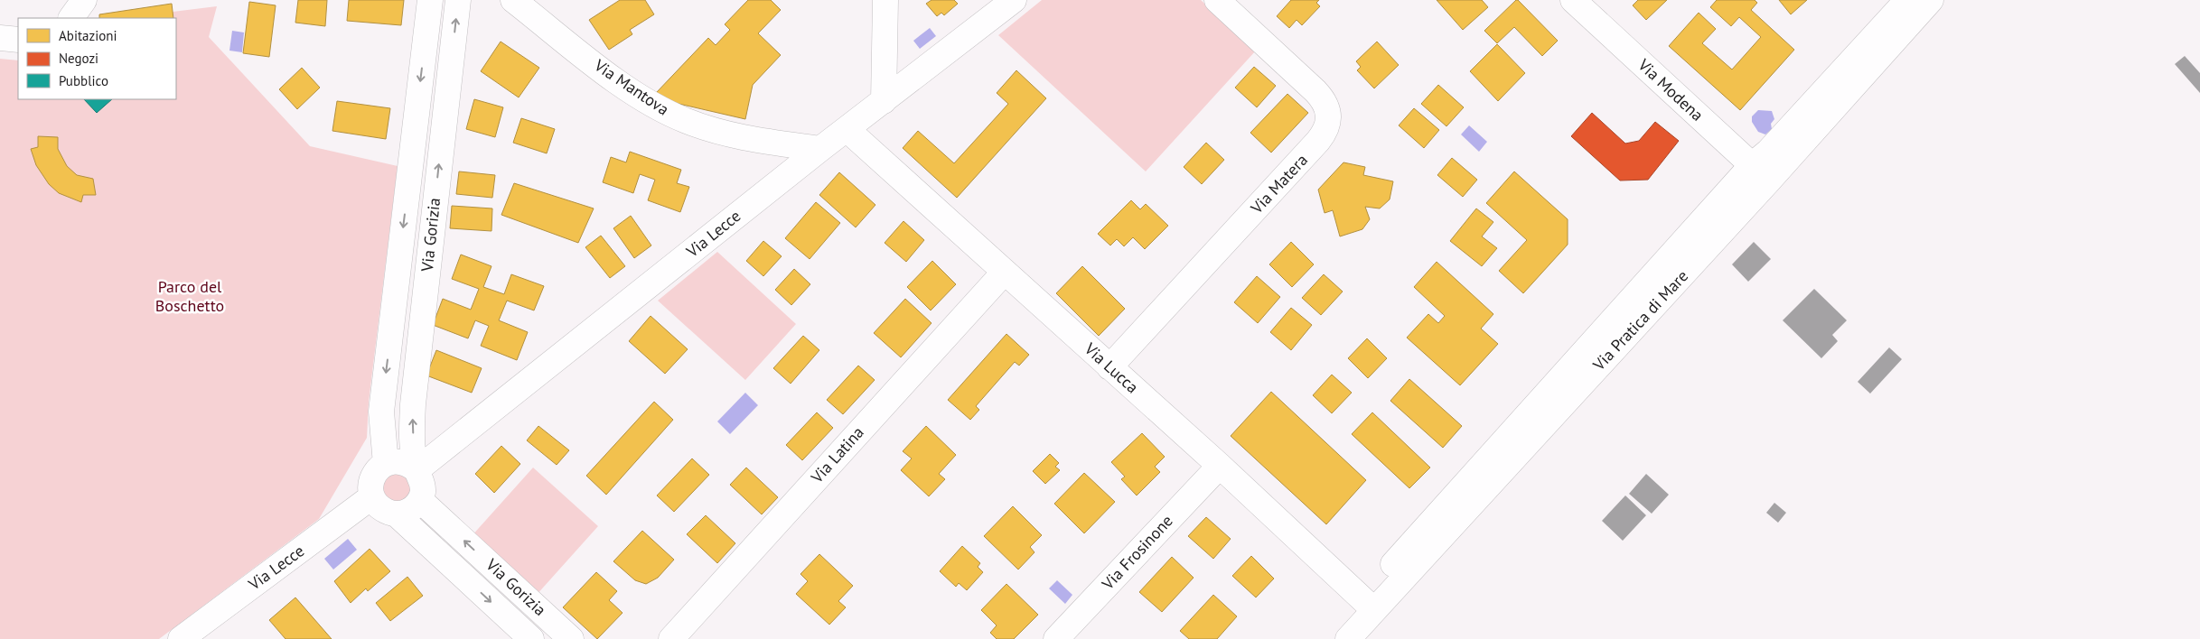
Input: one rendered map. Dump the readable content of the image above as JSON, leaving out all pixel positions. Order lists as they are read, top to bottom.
{
  "streets": {
    "street": [
      "Via Mantova",
      "Via Modena",
      "Via Matera",
      "Via Lecce",
      "Via Gorizia",
      "Via Pratica di Mare",
      "Via Lucca",
      "Via Latina",
      "Via Frosinone"
    ]
  },
  "crossings": [
    ["Via Mantova", "Via Lecce"],
    ["Via Modena", "Via Pratica di Mare"],
    ["Via Matera", "Via Lucca"],
    ["Via Lecce", "Via Gorizia"],
    ["Via Lecce", "Via Lucca"],
    ["Via Pratica di Mare", "Via Lucca"],
    ["Via Lucca", "Via Latina"],
    ["Via Lucca", "Via Frosinone"]
  ],
  "parks": ["Parco del Boschetto"],
  "legend": ["Abitazioni", "Negozi", "Pubblico"]
}
